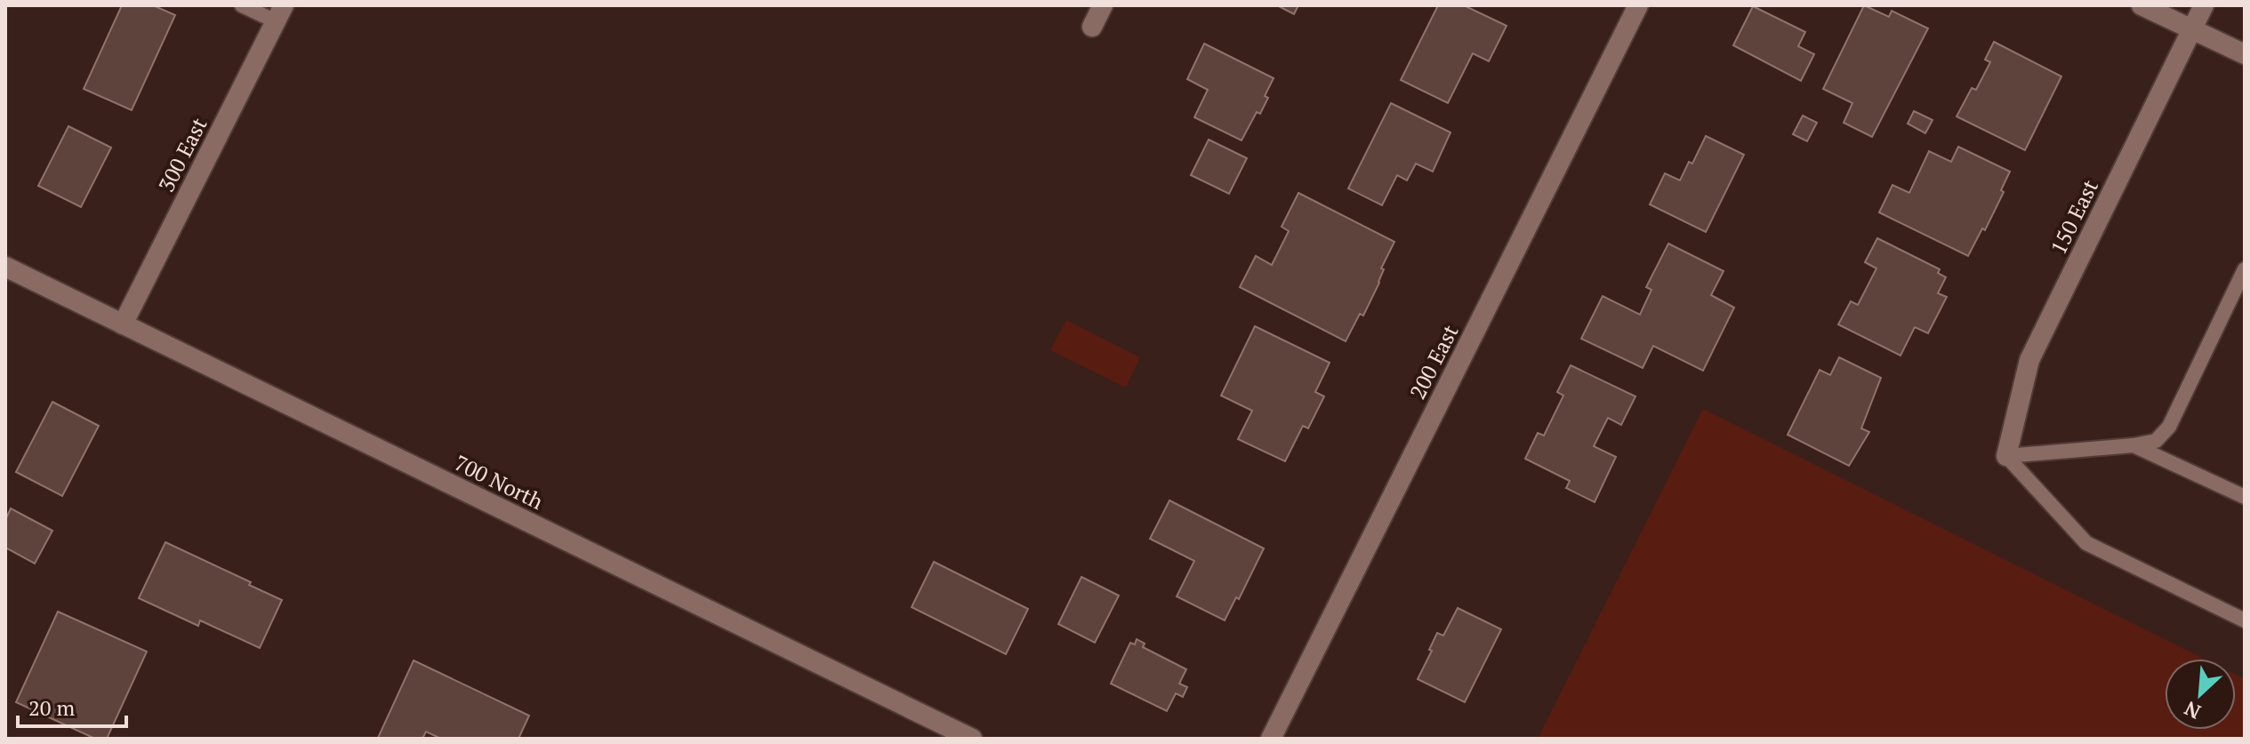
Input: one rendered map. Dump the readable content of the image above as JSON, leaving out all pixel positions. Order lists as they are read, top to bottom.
{
  "streets": {
    "street": [
      "300 East",
      "150 East",
      "200 East",
      "700 North"
    ]
  },
  "crossings": [
    ["300 East", "700 North"]
  ],
  "scale_bar": "20 m",
  "north": "bottom left"
}
